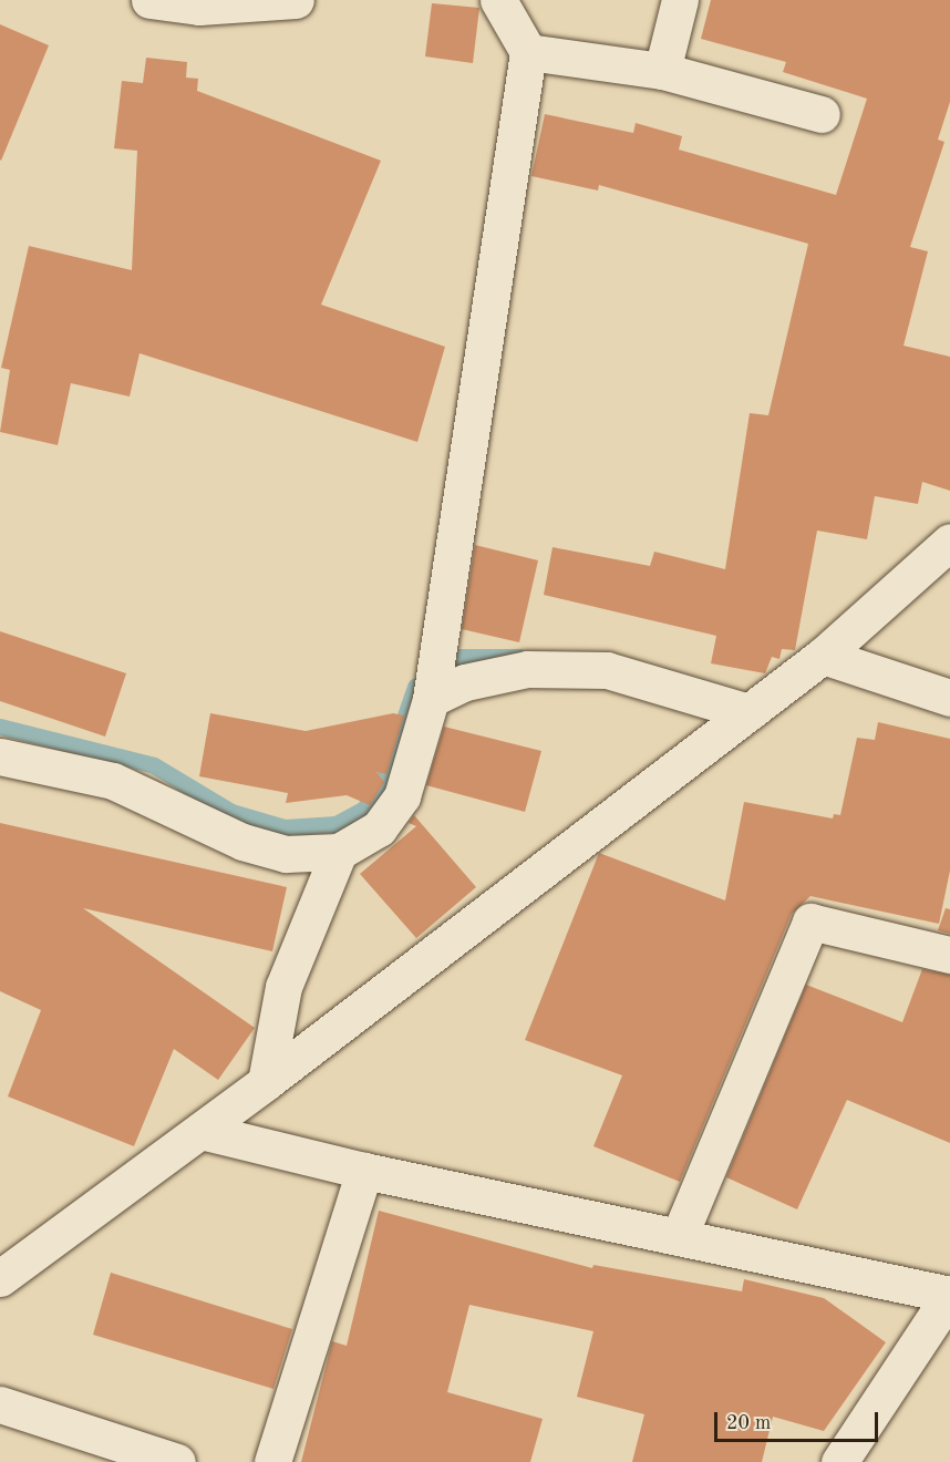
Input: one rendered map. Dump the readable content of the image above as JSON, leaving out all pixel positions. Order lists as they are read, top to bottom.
{
  "scale_bar": "20 m"
}
